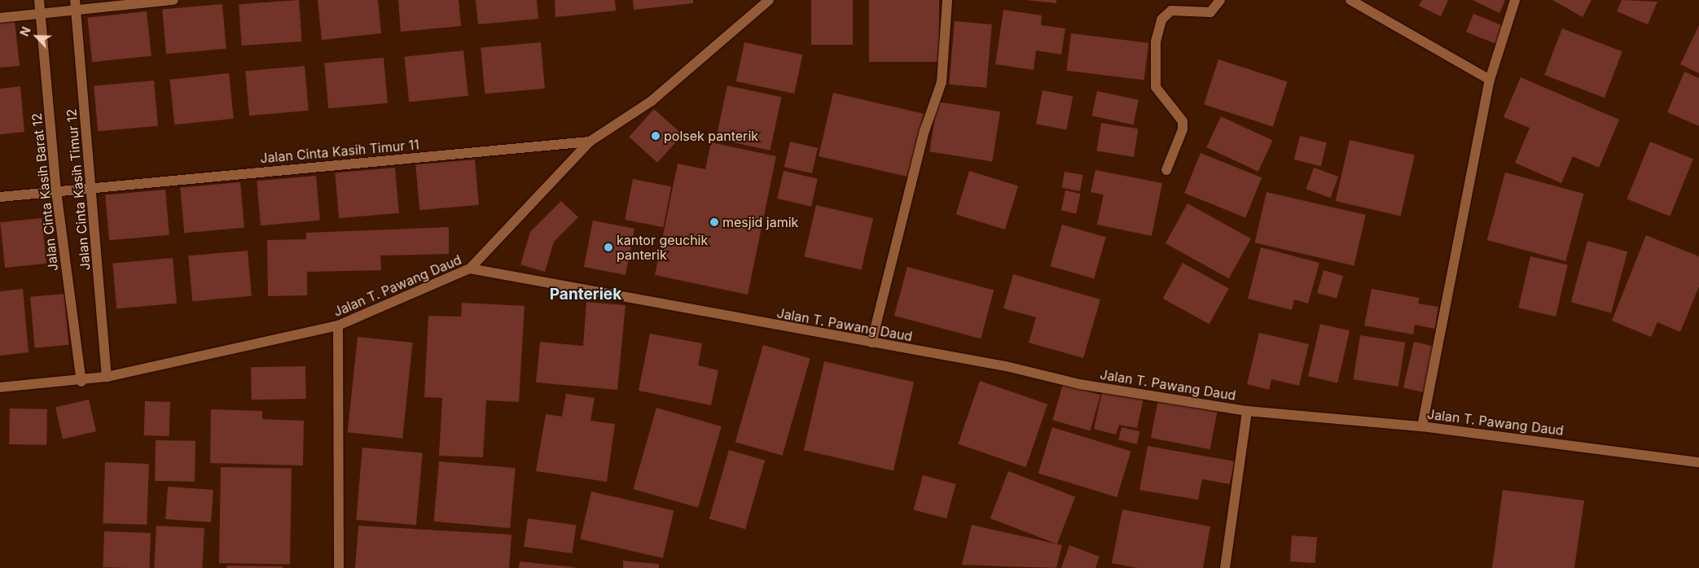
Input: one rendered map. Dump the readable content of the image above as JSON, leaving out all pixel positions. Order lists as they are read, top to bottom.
{
  "streets": {
    "street": [
      "Jalan Cinta Kasih Timur 11",
      "Jalan Cinta Kasih Timur 12",
      "Jalan Cinta Kasih Barat 12",
      "Jalan T. Pawang Daud"
    ]
  },
  "crossings": [
    ["Jalan Cinta Kasih Timur 11", "Jalan Cinta Kasih Timur 12"],
    ["Jalan Cinta Kasih Timur 11", "Jalan Cinta Kasih Barat 12"],
    ["Jalan Cinta Kasih Timur 12", "Jalan T. Pawang Daud"],
    ["Jalan Cinta Kasih Barat 12", "Jalan T. Pawang Daud"]
  ],
  "districts": ["Panteriek"],
  "places": ["polsek panterik", "mesjid jamik", "kantor geuchik panterik"],
  "north": "top left"
}
